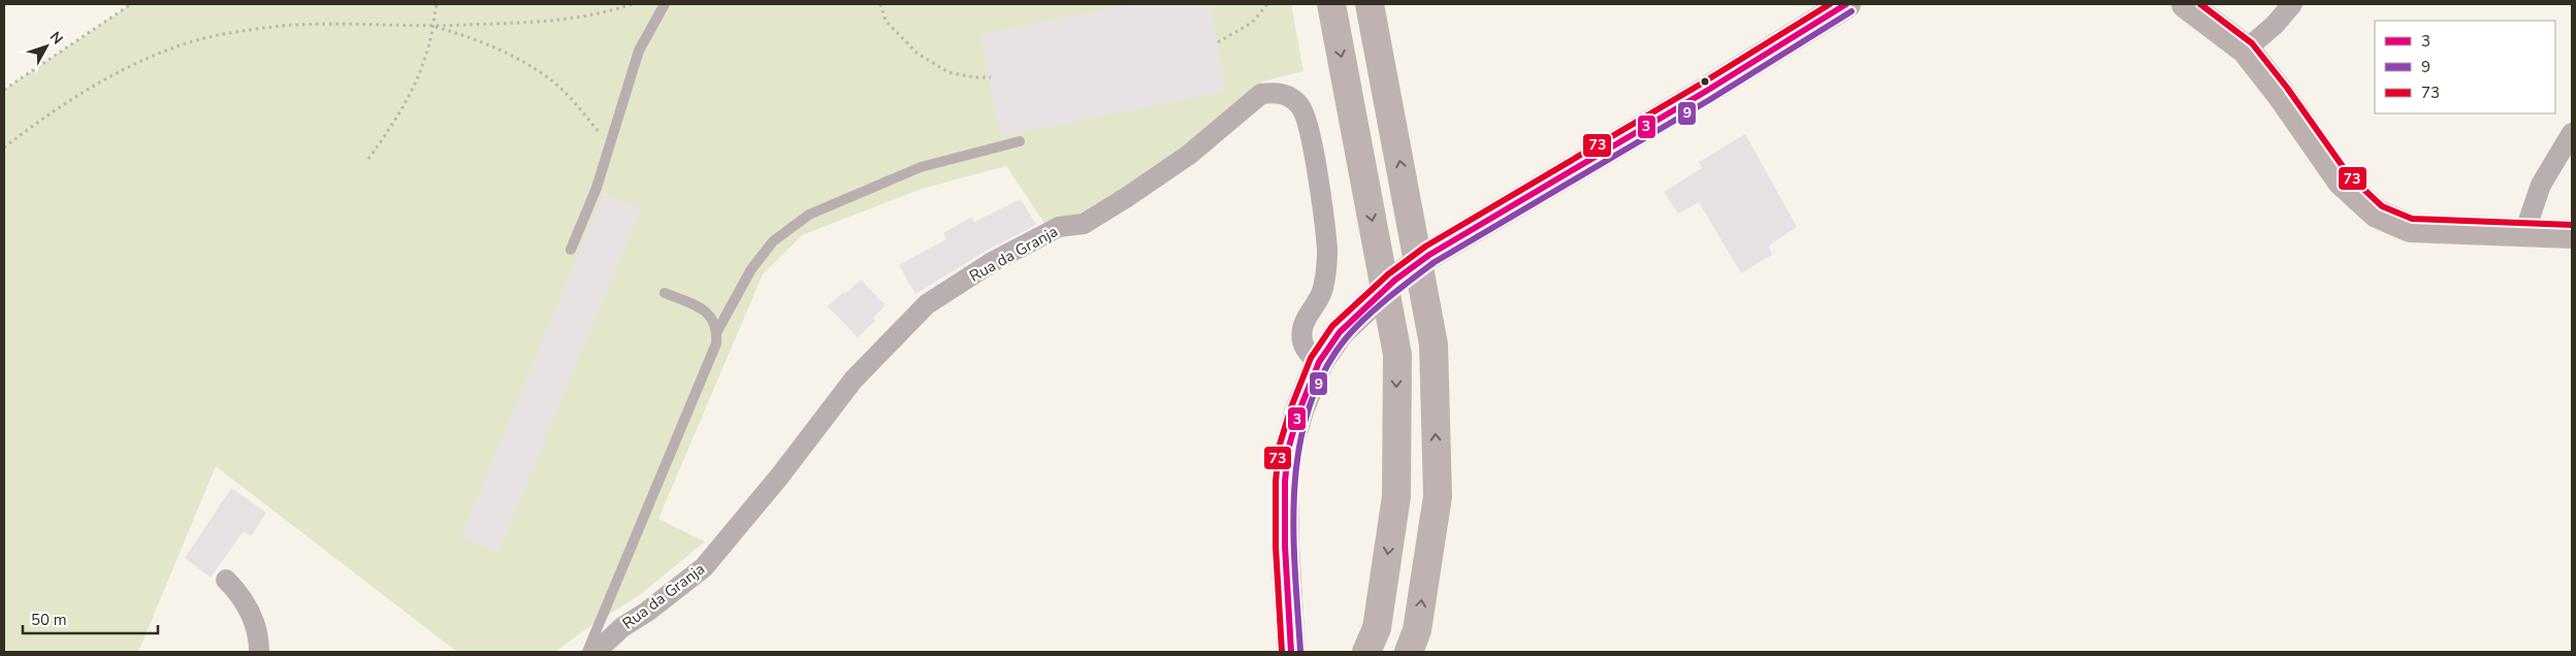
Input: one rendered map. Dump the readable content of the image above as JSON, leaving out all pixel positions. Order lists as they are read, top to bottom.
{
  "streets": {
    "street": ["Rua da Granja"]
  },
  "lines": ["transit line 3", "transit line 73", "transit line 9"],
  "legend": ["3", "9", "73"],
  "scale_bar": "50 m",
  "north": "top right"
}
